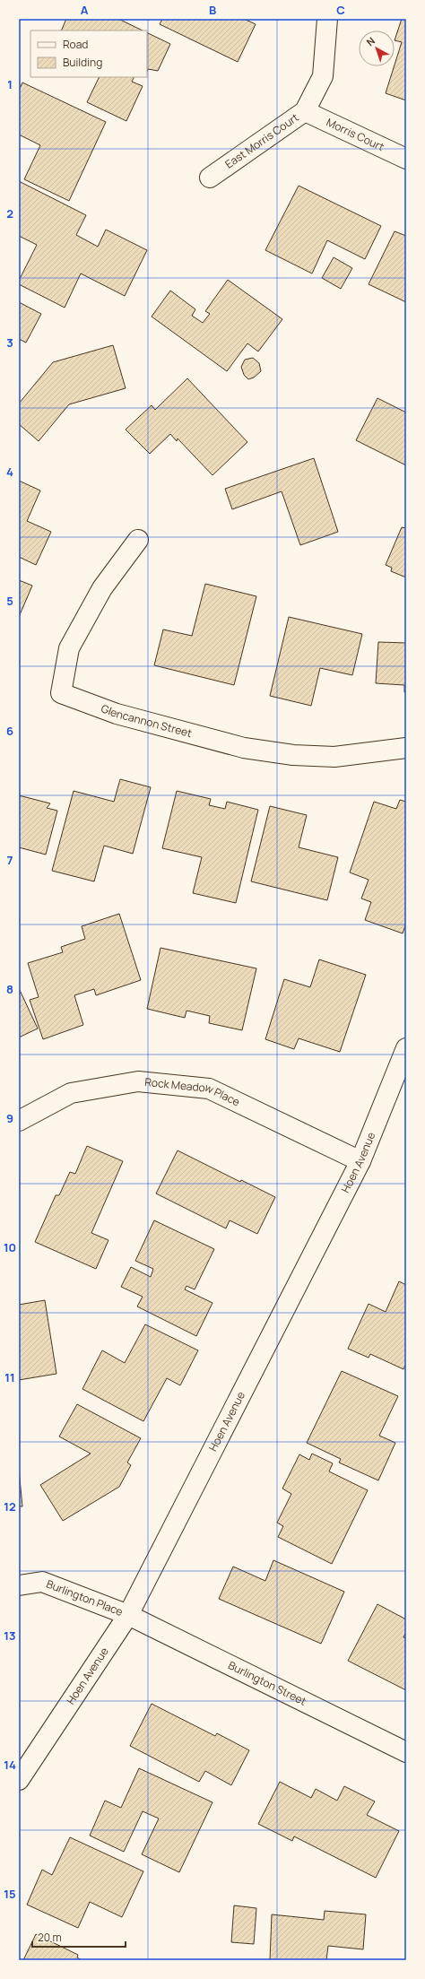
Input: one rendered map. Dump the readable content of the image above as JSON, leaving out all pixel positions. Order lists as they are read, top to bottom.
{
  "streets": {
    "street": [
      "Morris Court",
      "East Morris Court",
      "Glencannon Street",
      "Rock Meadow Place",
      "Hoen Avenue",
      "Burlington Place",
      "Burlington Street"
    ]
  },
  "crossings": [
    ["Morris Court", "East Morris Court"],
    ["Rock Meadow Place", "Hoen Avenue"],
    ["Hoen Avenue", "Burlington Place"],
    ["Hoen Avenue", "Burlington Street"],
    ["Burlington Place", "Burlington Street"]
  ],
  "legend": ["Road", "Building"],
  "scale_bar": "20 m",
  "north": "top left",
  "grid": {
    "columns": ["A", "B", "C"],
    "rows": [
      "1",
      "2",
      "3",
      "4",
      "5",
      "6",
      "7",
      "8",
      "9",
      "10",
      "11",
      "12",
      "13",
      "14",
      "15"
    ]
  }
}
